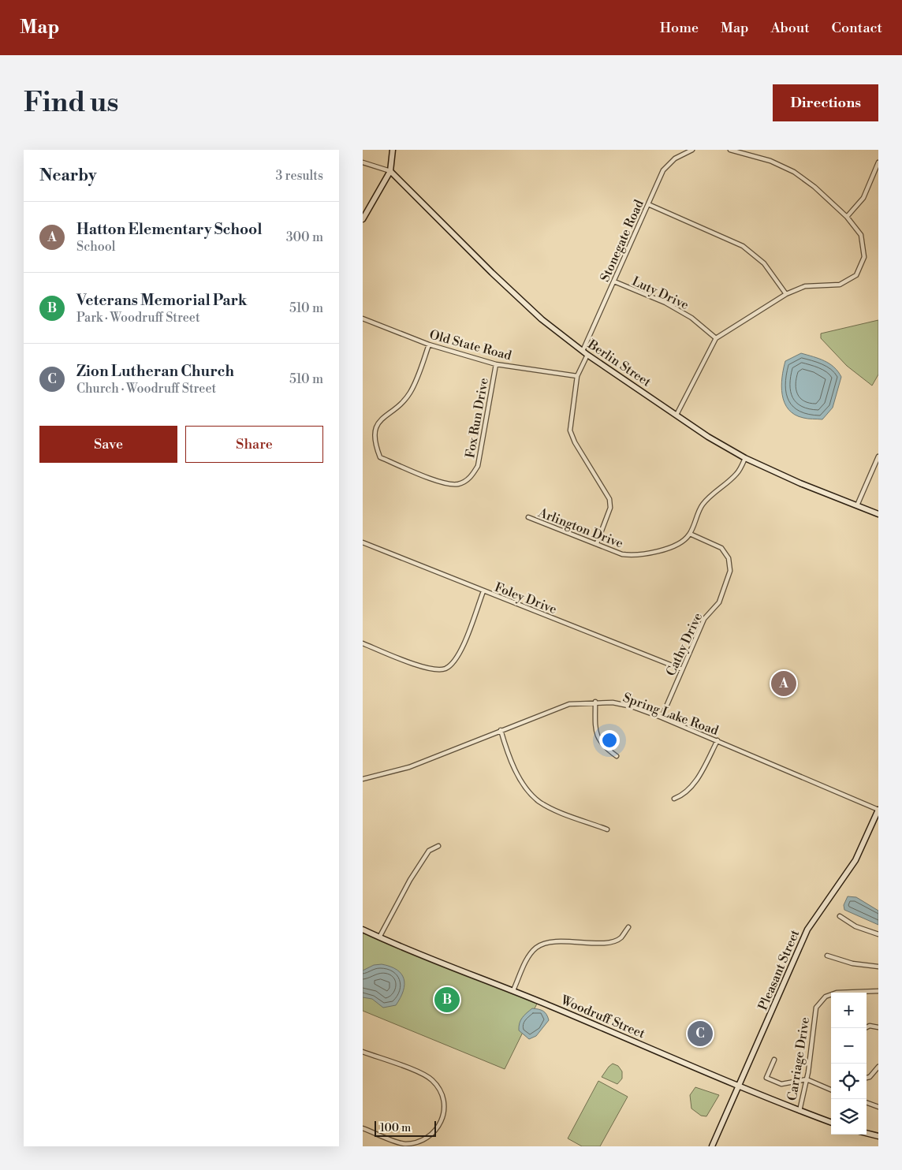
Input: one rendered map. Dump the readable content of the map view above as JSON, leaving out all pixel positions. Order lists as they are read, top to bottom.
{
  "streets": {
    "street": [
      "Stonegate Road",
      "Luty Drive",
      "Old State Road",
      "Berlin Street",
      "Fox Run Drive",
      "Arlington Drive",
      "Foley Drive",
      "Cathy Drive",
      "Spring Lake Road",
      "Pleasant Street",
      "Woodruff Street",
      "Carriage Drive"
    ]
  },
  "crossings": [
    ["Stonegate Road", "Luty Drive"],
    ["Stonegate Road", "Old State Road"],
    ["Stonegate Road", "Berlin Street"],
    ["Stonegate Road", "Arlington Drive"],
    ["Old State Road", "Fox Run Drive"],
    ["Berlin Street", "Arlington Drive"],
    ["Arlington Drive", "Cathy Drive"],
    ["Foley Drive", "Cathy Drive"],
    ["Cathy Drive", "Spring Lake Road"],
    ["Spring Lake Road", "Pleasant Street"],
    ["Pleasant Street", "Woodruff Street"],
    ["Woodruff Street", "Carriage Drive"]
  ],
  "scale_bar": "100 m",
  "page": {
    "header": "Map",
    "nav": [
      "Home",
      "Map",
      "About",
      "Contact"
    ],
    "buttons": [
      "Directions",
      ["Save", "Share"]
    ],
    "title": "Find us",
    "heading": ["Nearby", "3 results"],
    "list": [
      {
        "mark": "A",
        "name": "Hatton Elementary School",
        "note": "School",
        "value": "300 m"
      },
      {
        "mark": "B",
        "name": "Veterans Memorial Park",
        "note": "Park · Woodruff Street",
        "value": "510 m"
      },
      {
        "mark": "C",
        "name": "Zion Lutheran Church",
        "note": "Church · Woodruff Street",
        "value": "510 m"
      }
    ],
    "pins": ["A", "B", "C"],
    "map_buttons": ["+", "−"],
    "scale": "100 m"
  }
}
